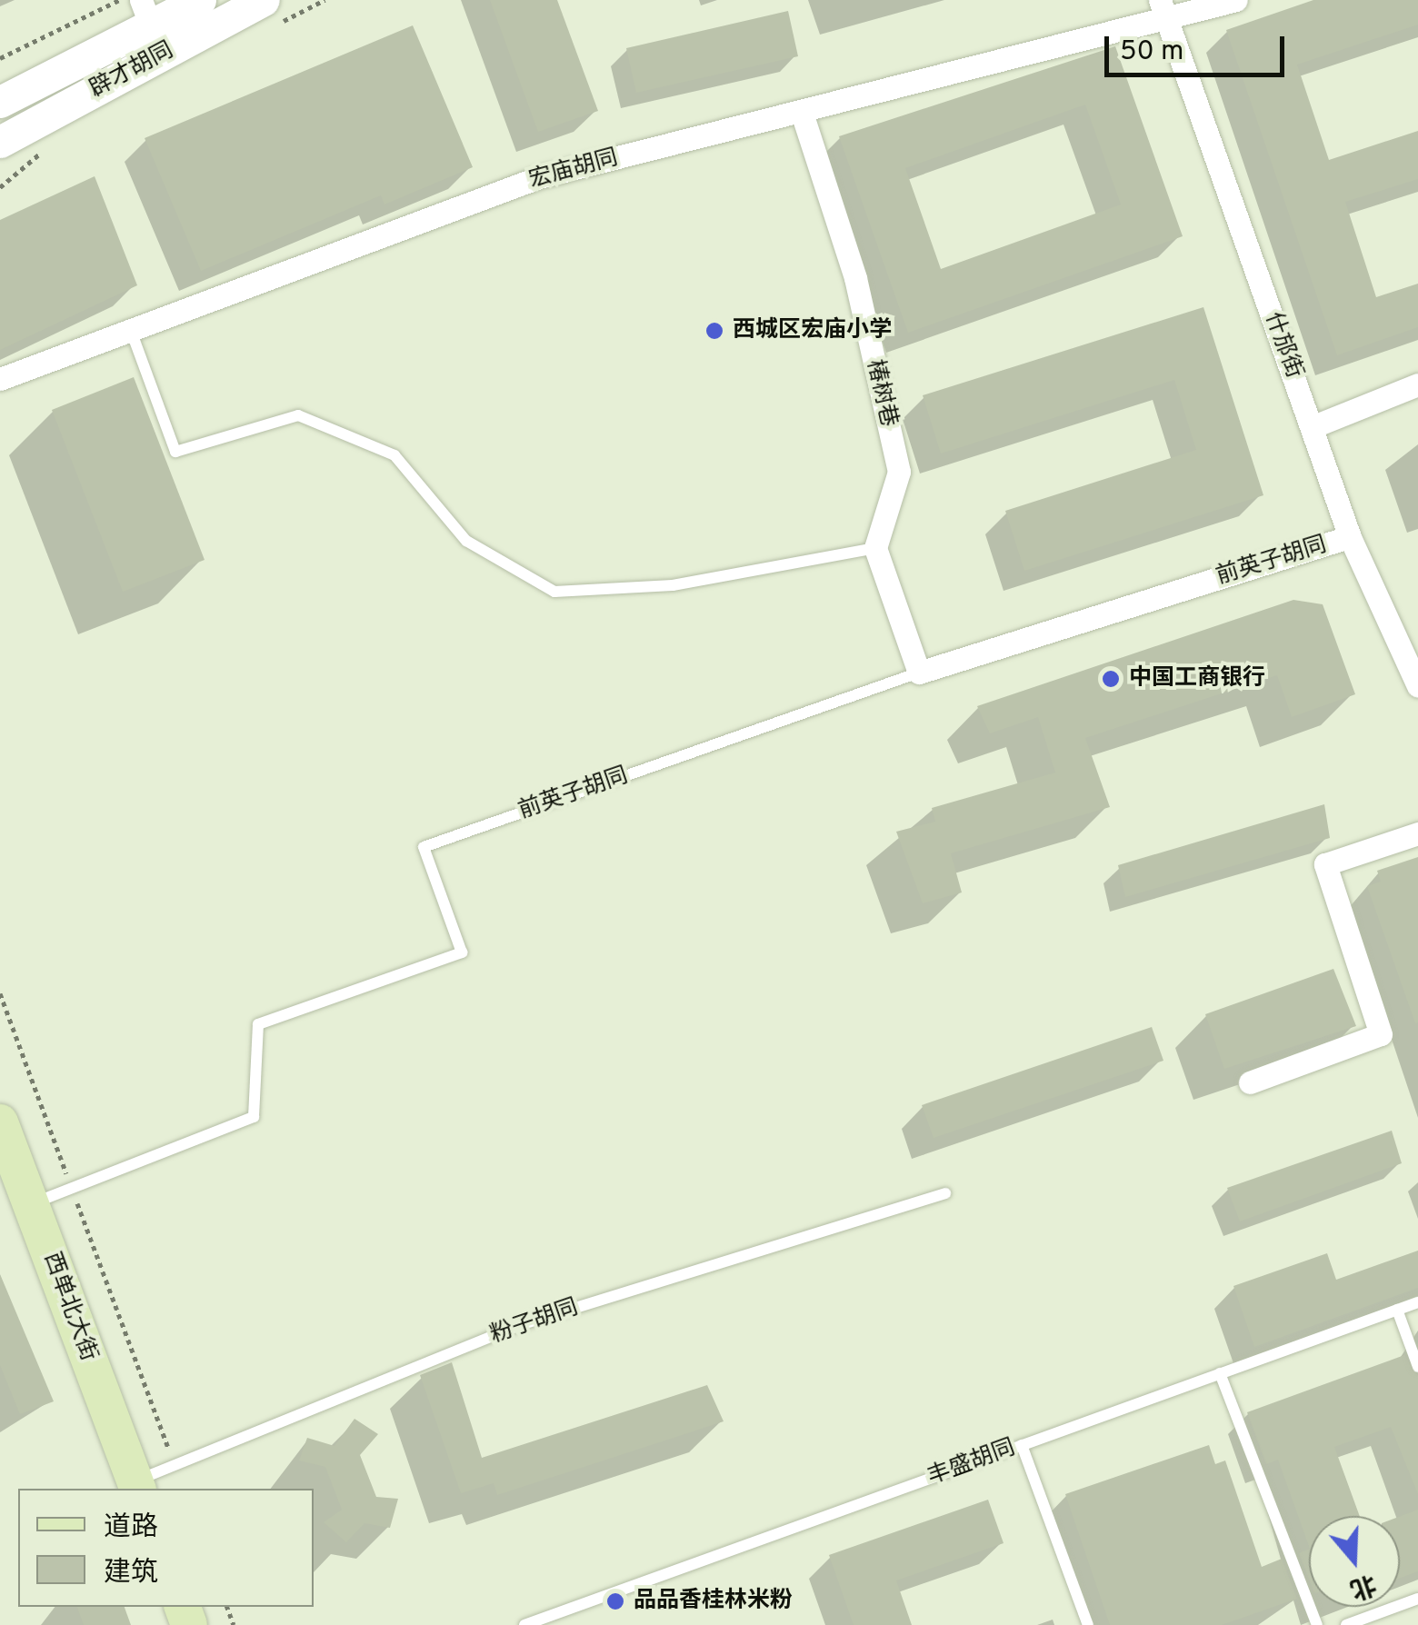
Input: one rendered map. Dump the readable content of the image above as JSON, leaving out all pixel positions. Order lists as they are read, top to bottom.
{
  "streets": {
    "main road": ["辟才胡同", "西单北大街"],
    "street": [
      "宏庙胡同",
      "什邡街",
      "椿树巷",
      "前英子胡同"
    ],
    "lane": ["粉子胡同", "丰盛胡同"]
  },
  "crossings": [
    ["宏庙胡同", "什邡街"],
    ["宏庙胡同", "椿树巷"],
    ["什邡街", "前英子胡同"],
    ["前英子胡同", "西单北大街"],
    ["西单北大街", "粉子胡同"]
  ],
  "places": ["西城区宏庙小学", "中国工商银行", "品品香桂林米粉"],
  "legend": ["道路", "建筑"],
  "scale_bar": "50 m",
  "north": "bottom"
}
